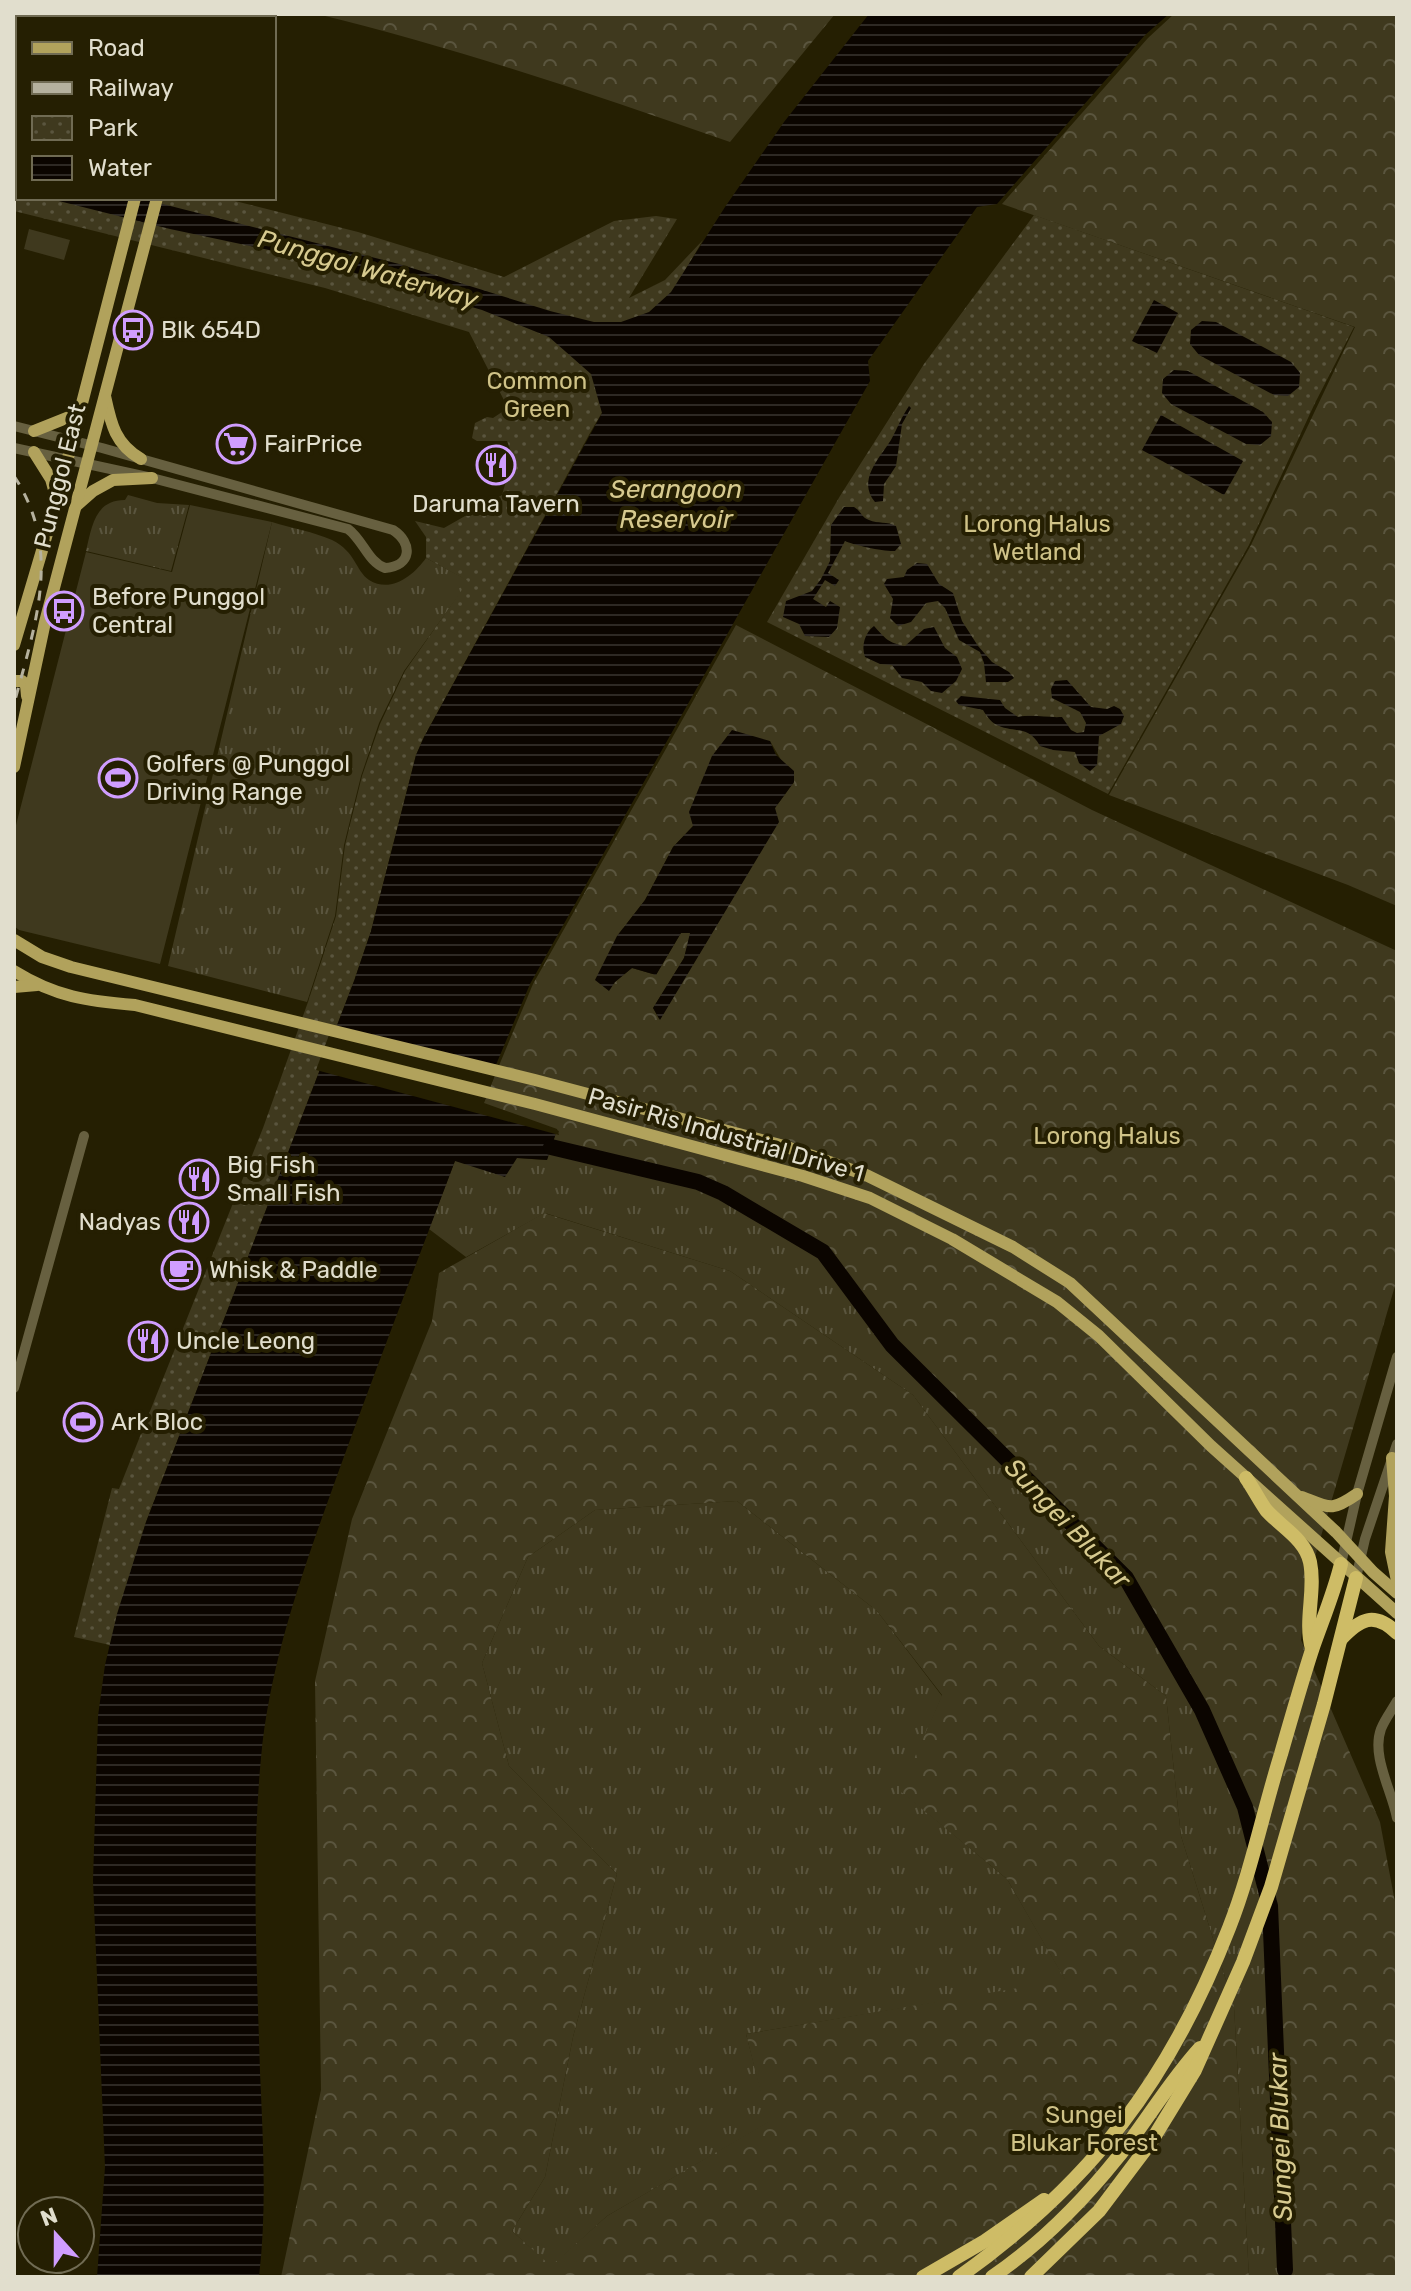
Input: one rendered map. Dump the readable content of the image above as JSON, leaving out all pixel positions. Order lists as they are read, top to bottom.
{
  "streets": {
    "main road": ["Punggol East", "Pasir Ris Industrial Drive 1"]
  },
  "water": ["Punggol Waterway", "Serangoon Reservoir", "Sungei Blukar"],
  "parks": [
    "Common Green",
    "Lorong Halus Wetland",
    "Lorong Halus",
    "Sungei Blukar Forest"
  ],
  "places": {
    "bus stop": ["Blk 654D", "Before Punggol Central"],
    "supermarket": ["FairPrice"],
    "restaurant": [
      "Daruma Tavern",
      "Big Fish Small Fish",
      "Nadyas",
      "Uncle Leong"
    ],
    "sports": ["Golfers @ Punggol Driving Range", "Ark Bloc"],
    "cafe": ["Whisk & Paddle"]
  },
  "legend": [
    "Road",
    "Railway",
    "Park",
    "Water"
  ],
  "north": "top"
}
